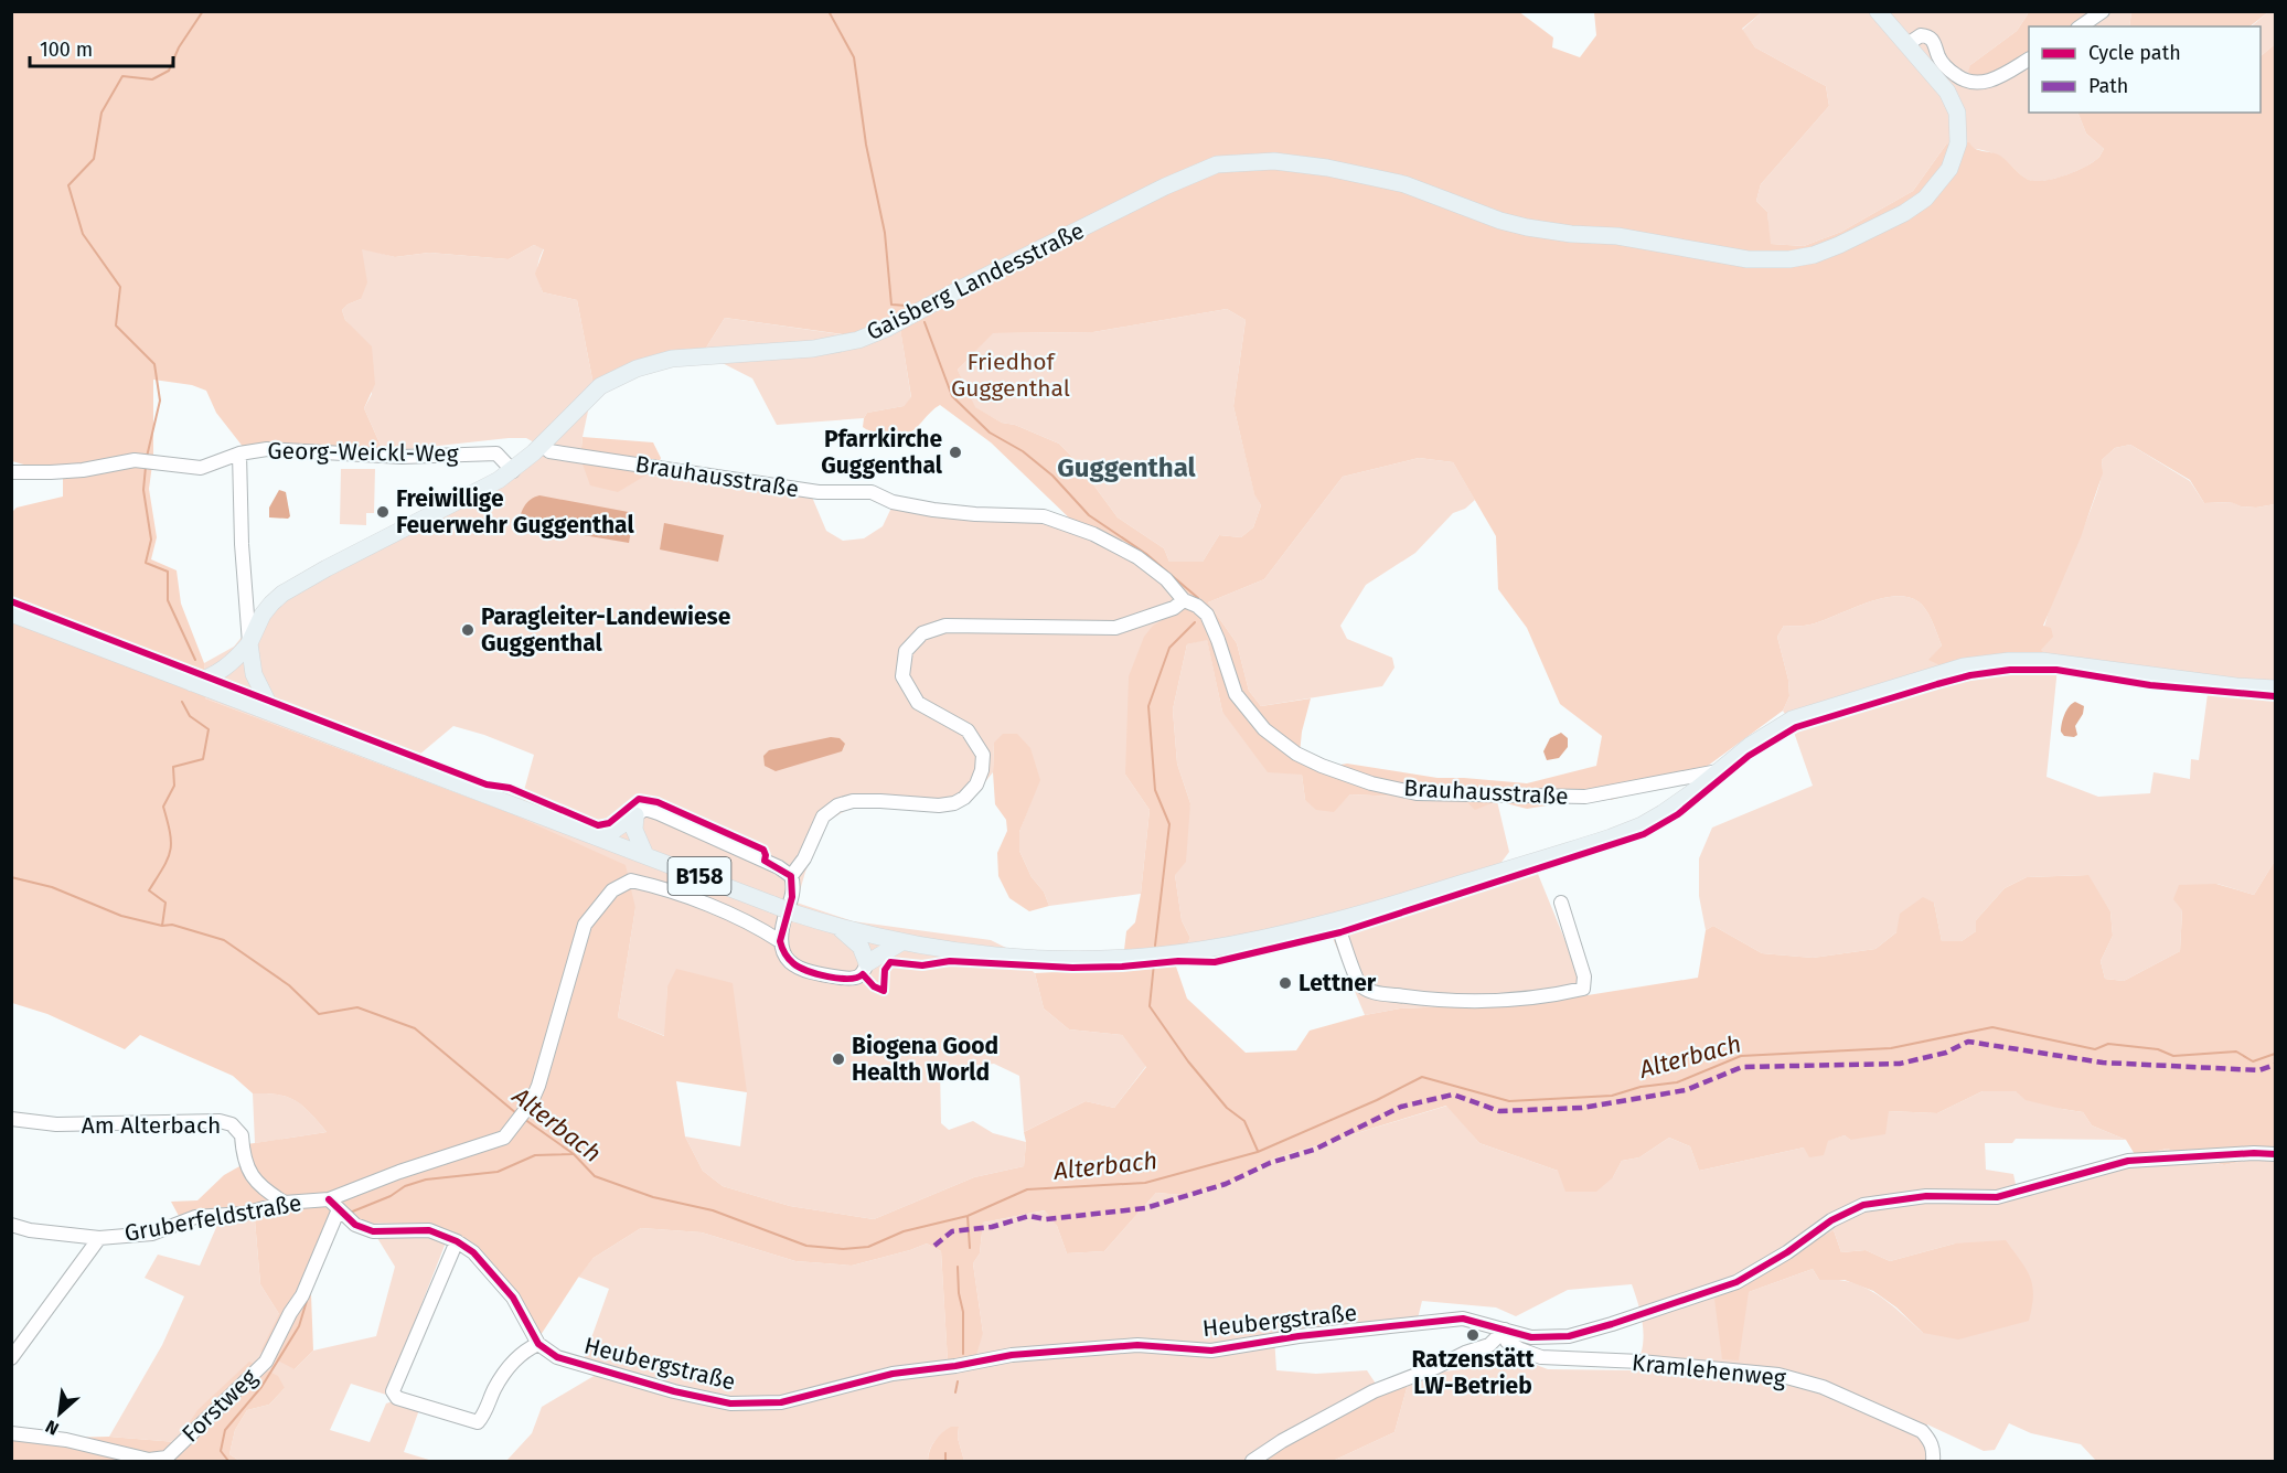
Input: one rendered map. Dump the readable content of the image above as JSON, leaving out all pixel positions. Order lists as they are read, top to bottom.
{
  "streets": {
    "main road": ["Gaisberg Landesstraße", "B158"],
    "street": [
      "Georg-Weickl-Weg",
      "Brauhausstraße",
      "Am Alterbach",
      "Gruberfeldstraße",
      "Heubergstraße",
      "Kramlehenweg",
      "Forstweg"
    ]
  },
  "crossings": [
    ["Gaisberg Landesstraße", "Georg-Weickl-Weg"],
    ["Gaisberg Landesstraße", "Brauhausstraße"],
    ["Gaisberg Landesstraße", "B158"],
    ["Brauhausstraße", "B158"],
    ["Am Alterbach", "Gruberfeldstraße"],
    ["Gruberfeldstraße", "Forstweg"],
    ["Heubergstraße", "Kramlehenweg"]
  ],
  "districts": ["Guggenthal"],
  "water": ["Alterbach"],
  "parks": ["Friedhof Guggenthal"],
  "places": [
    "Pfarrkirche Guggenthal",
    "Freiwillige Feuerwehr Guggenthal",
    "Paragleiter-Landewiese Guggenthal",
    "Lettner",
    "Biogena Good Health World",
    "Ratzenstätt LW-Betrieb"
  ],
  "legend": ["Cycle path", "Path"],
  "scale_bar": "100 m",
  "north": "bottom left"
}
